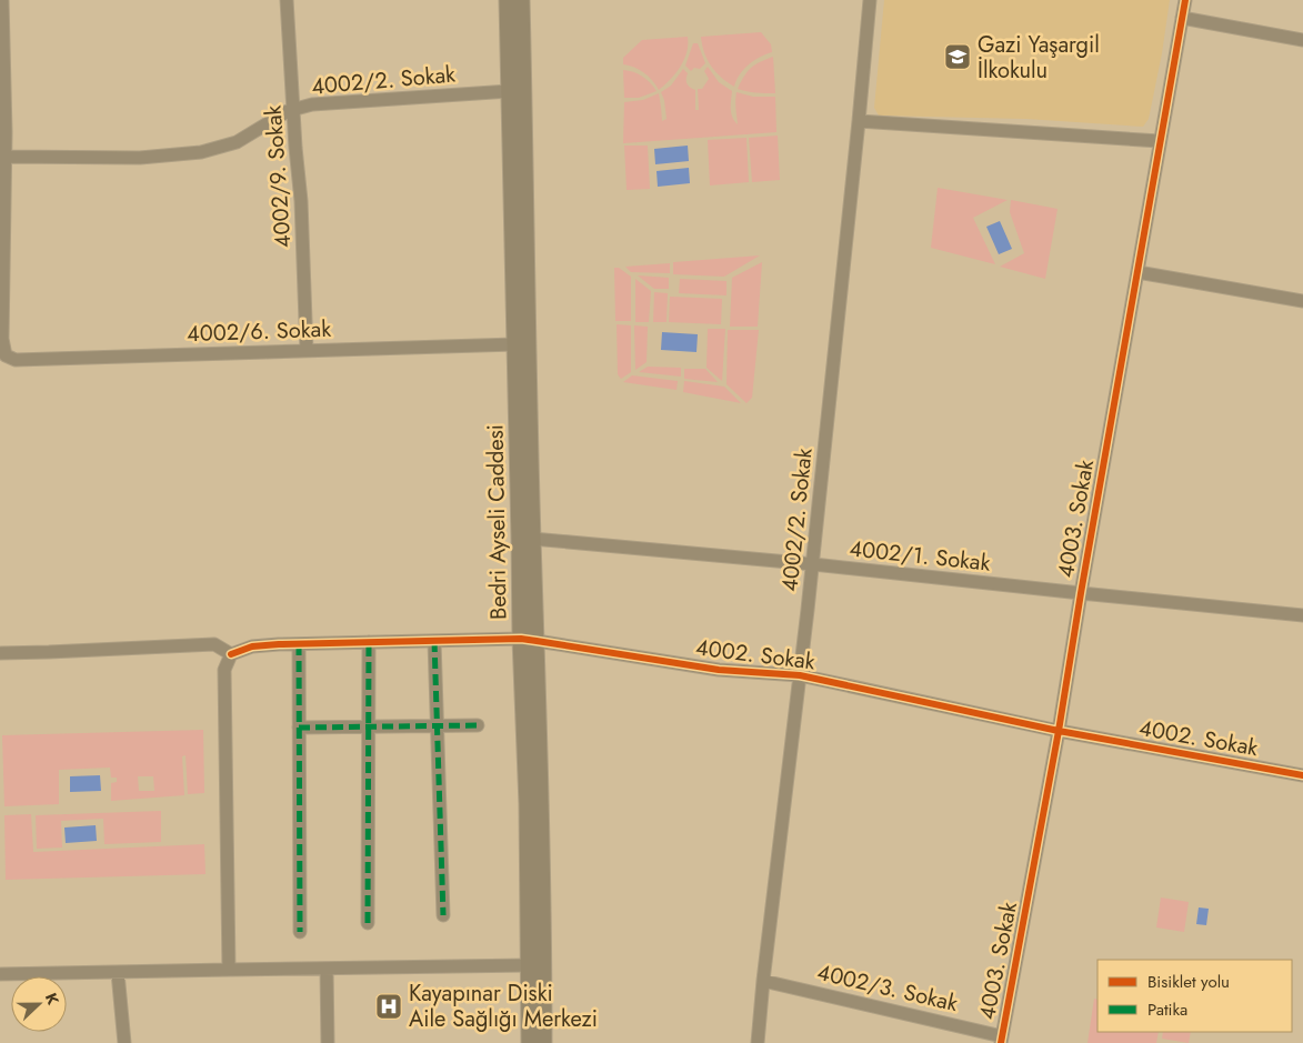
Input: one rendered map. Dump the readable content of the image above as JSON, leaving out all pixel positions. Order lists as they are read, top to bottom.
{
  "streets": {
    "main road": ["Bedri Ayseli Caddesi"],
    "street": [
      "4002/2. Sokak",
      "4002/9. Sokak",
      "4002/6. Sokak",
      "4003. Sokak",
      "4002/1. Sokak",
      "4002. Sokak",
      "4002/3. Sokak"
    ]
  },
  "crossings": [
    ["4002/2. Sokak", "4002/9. Sokak"],
    ["4002/2. Sokak", "4002/6. Sokak"],
    ["4002/2. Sokak", "Bedri Ayseli Caddesi"],
    ["4002/2. Sokak", "4002/1. Sokak"],
    ["4002/2. Sokak", "4002. Sokak"],
    ["4002/2. Sokak", "4002/3. Sokak"],
    ["4002/9. Sokak", "4002/6. Sokak"],
    ["4002/6. Sokak", "Bedri Ayseli Caddesi"],
    ["4003. Sokak", "4002/1. Sokak"],
    ["4003. Sokak", "4002. Sokak"],
    ["4003. Sokak", "4002/3. Sokak"],
    ["Bedri Ayseli Caddesi", "4002/1. Sokak"],
    ["Bedri Ayseli Caddesi", "4002. Sokak"]
  ],
  "places": {
    "school or university": ["Gazi Yaşargil İlkokulu"],
    "hospital": ["Kayapınar Diski Aile Sağlığı Merkezi"]
  },
  "legend": ["Bisiklet yolu", "Patika"],
  "north": "right"
}
